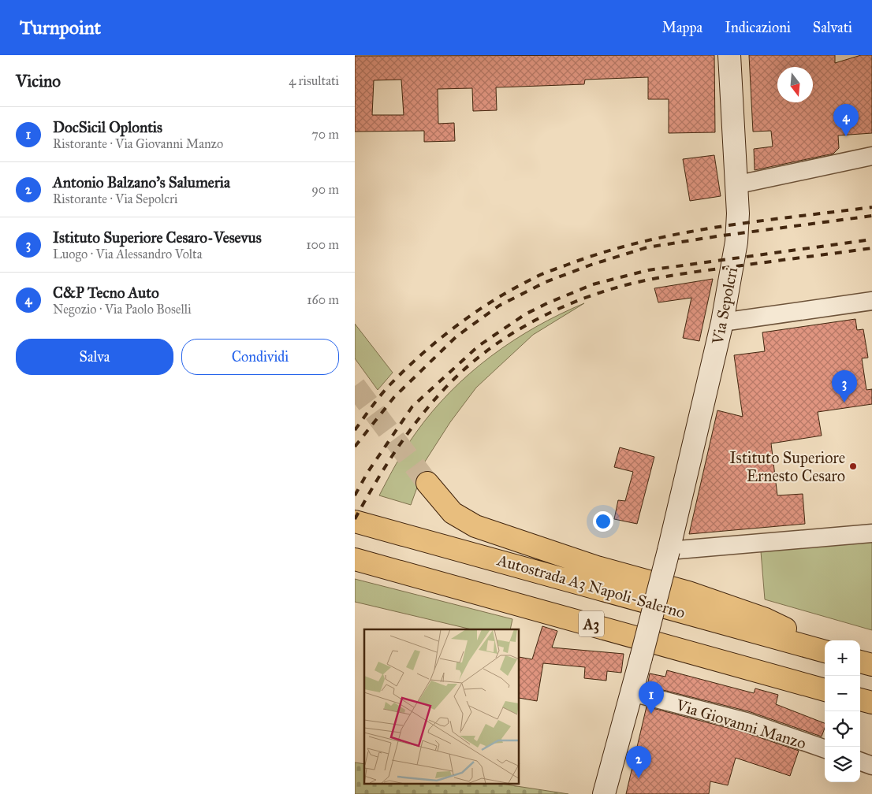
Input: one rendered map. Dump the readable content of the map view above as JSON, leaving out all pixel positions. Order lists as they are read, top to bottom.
{
  "streets": {
    "highway": ["Autostrada A3 Napoli-Salerno", "A3"],
    "street": ["Via Sepolcri", "Via Giovanni Manzo"]
  },
  "crossings": [
    ["Via Sepolcri", "Via Giovanni Manzo"]
  ],
  "places": ["Istituto Superiore Ernesto Cesaro"],
  "north": "bottom",
  "page": {
    "header": "Turnpoint",
    "nav": ["Mappa", "Indicazioni", "Salvati"],
    "heading": ["Vicino", "4 risultati"],
    "pins": [
      "4",
      "3",
      "1",
      "2"
    ],
    "list": [
      {
        "mark": "1",
        "name": "DocSicil Oplontis",
        "note": "Ristorante · Via Giovanni Manzo",
        "value": "70 m"
      },
      {
        "mark": "2",
        "name": "Antonio Balzano's Salumeria",
        "note": "Ristorante · Via Sepolcri",
        "value": "90 m"
      },
      {
        "mark": "3",
        "name": "Istituto Superiore Cesaro-Vesevus",
        "note": "Luogo · Via Alessandro Volta",
        "value": "100 m"
      },
      {
        "mark": "4",
        "name": "C&P Tecno Auto",
        "note": "Negozio · Via Paolo Boselli",
        "value": "160 m"
      }
    ],
    "buttons": ["Salva", "Condividi"],
    "map_buttons": ["+", "−"]
  }
}
